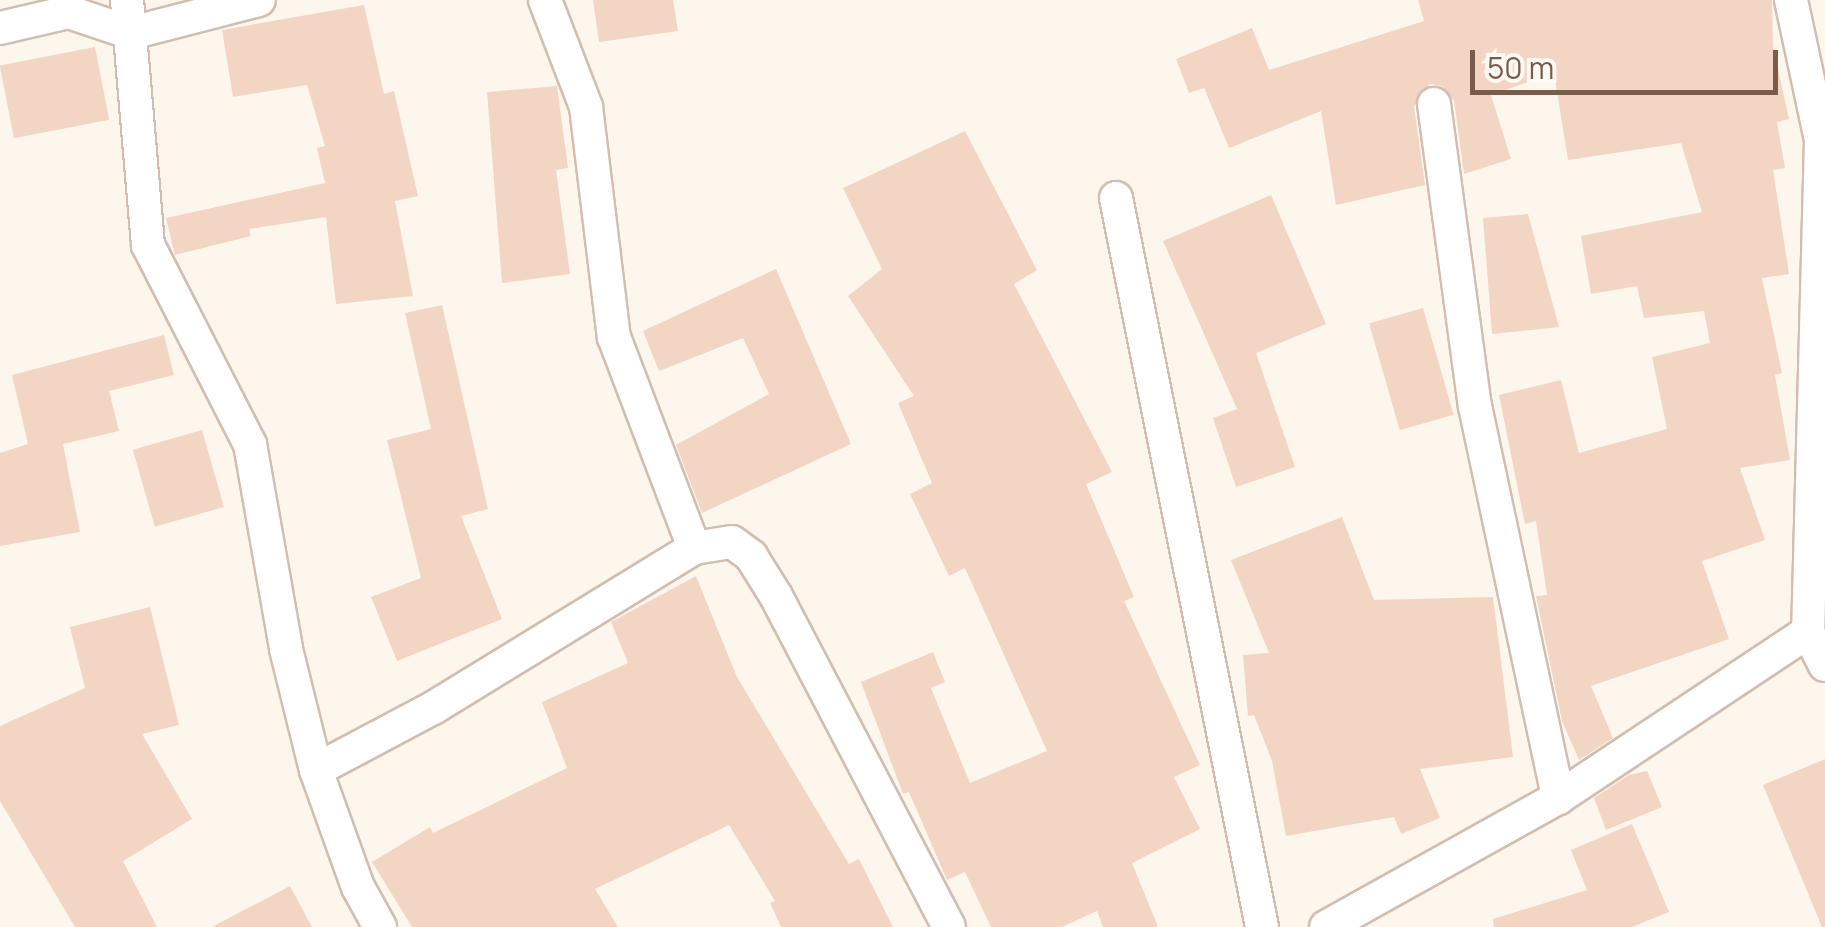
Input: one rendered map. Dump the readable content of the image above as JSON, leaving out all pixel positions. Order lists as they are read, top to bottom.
{
  "scale_bar": "50 m"
}
